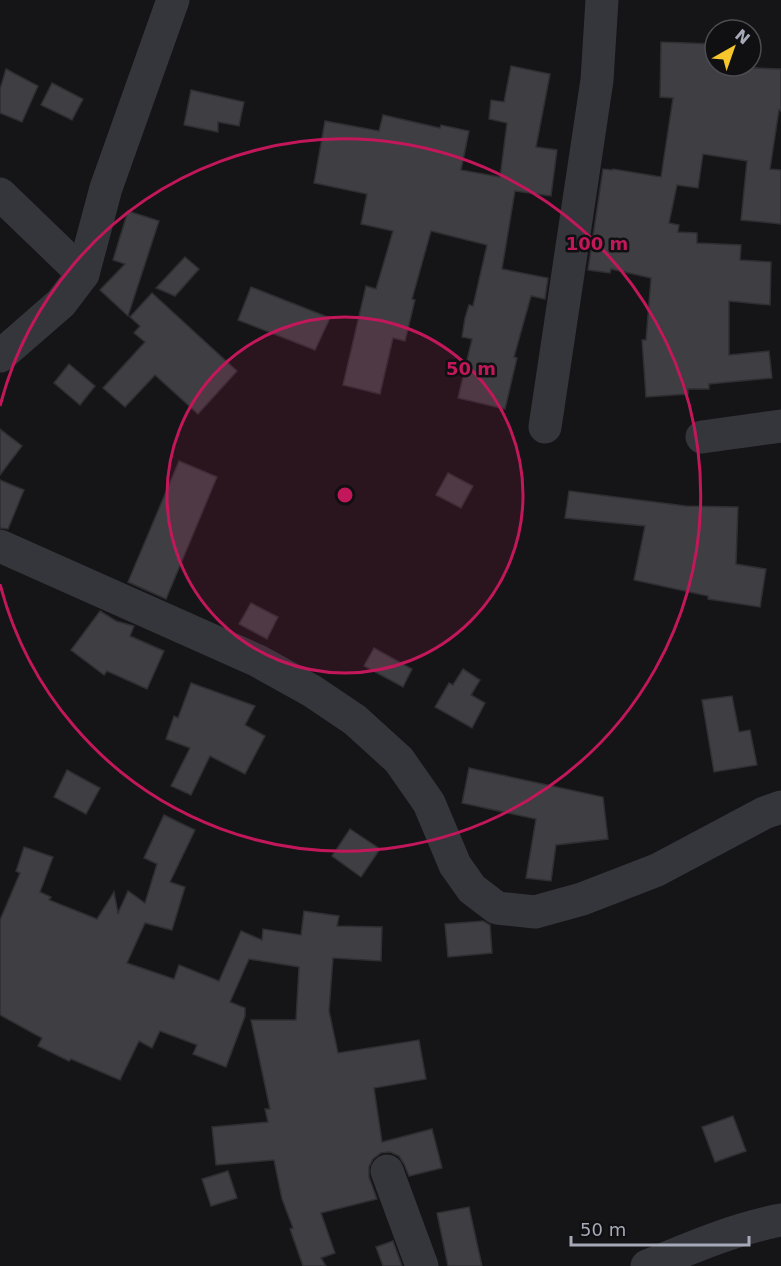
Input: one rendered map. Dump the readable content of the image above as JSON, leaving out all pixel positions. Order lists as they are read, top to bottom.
{
  "scale_bar": "50 m",
  "north": "top right",
  "rings": ["100 m", "50 m"]
}
